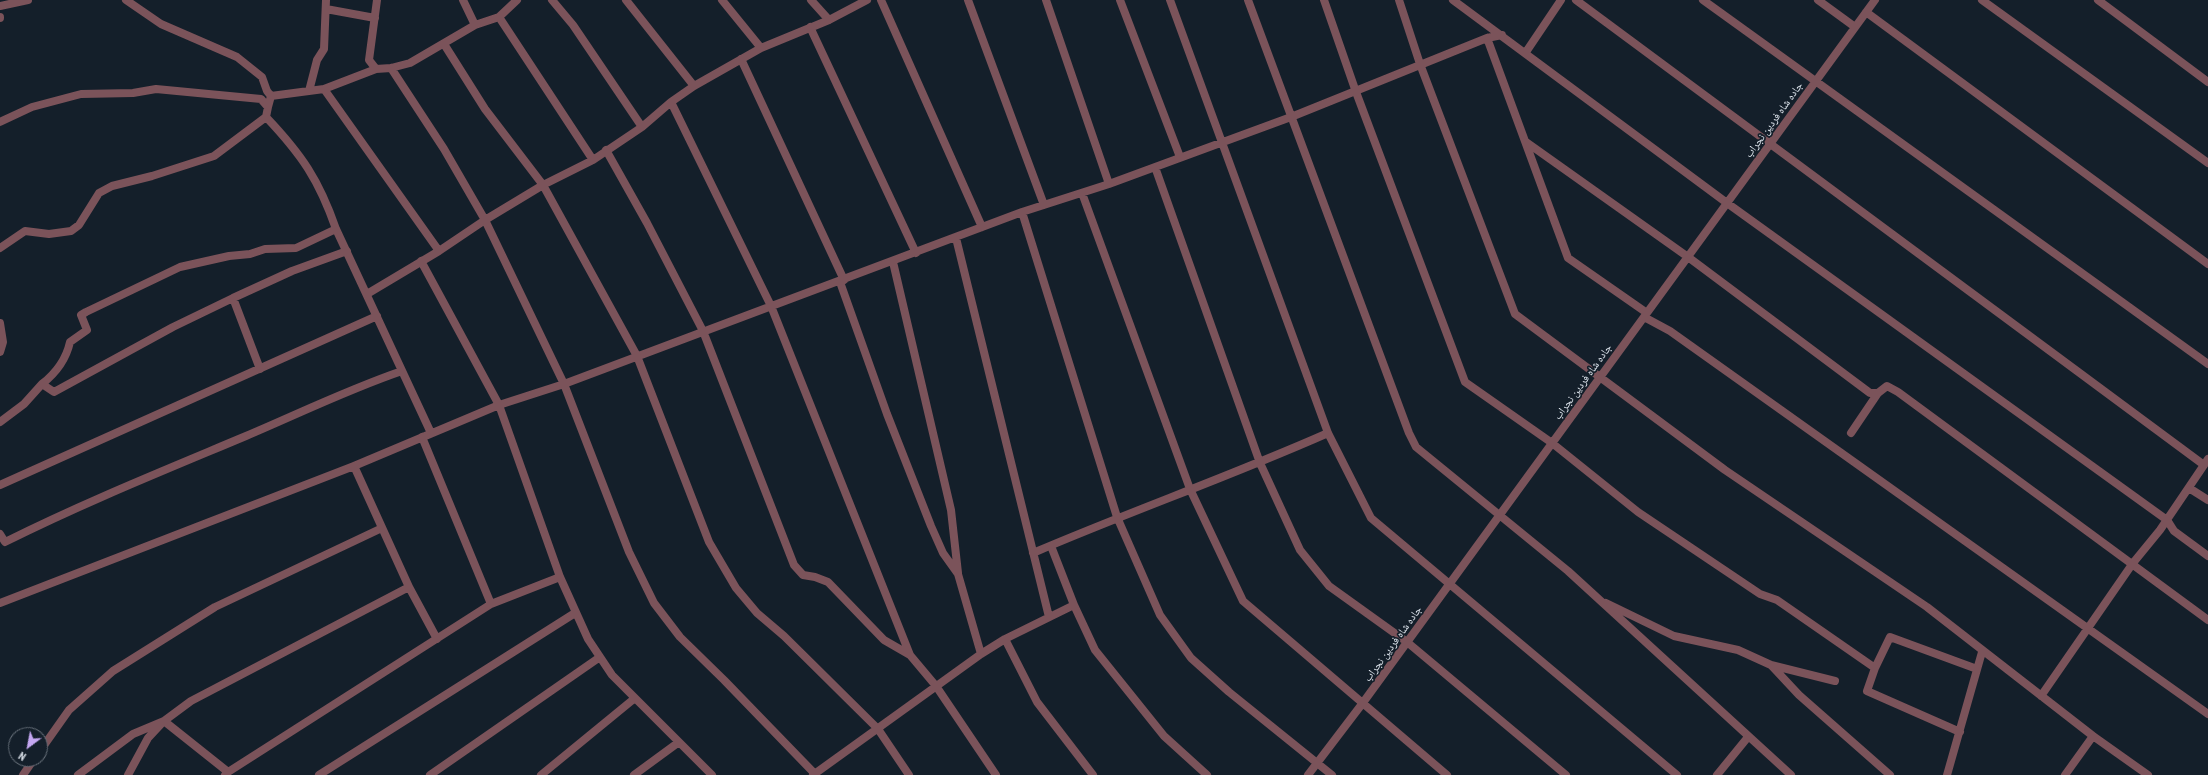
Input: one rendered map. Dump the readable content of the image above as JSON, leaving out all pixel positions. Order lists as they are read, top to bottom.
{
  "streets": {
    "street": ["جاده شاه فردین نجراب"]
  },
  "north": "bottom left"
}
